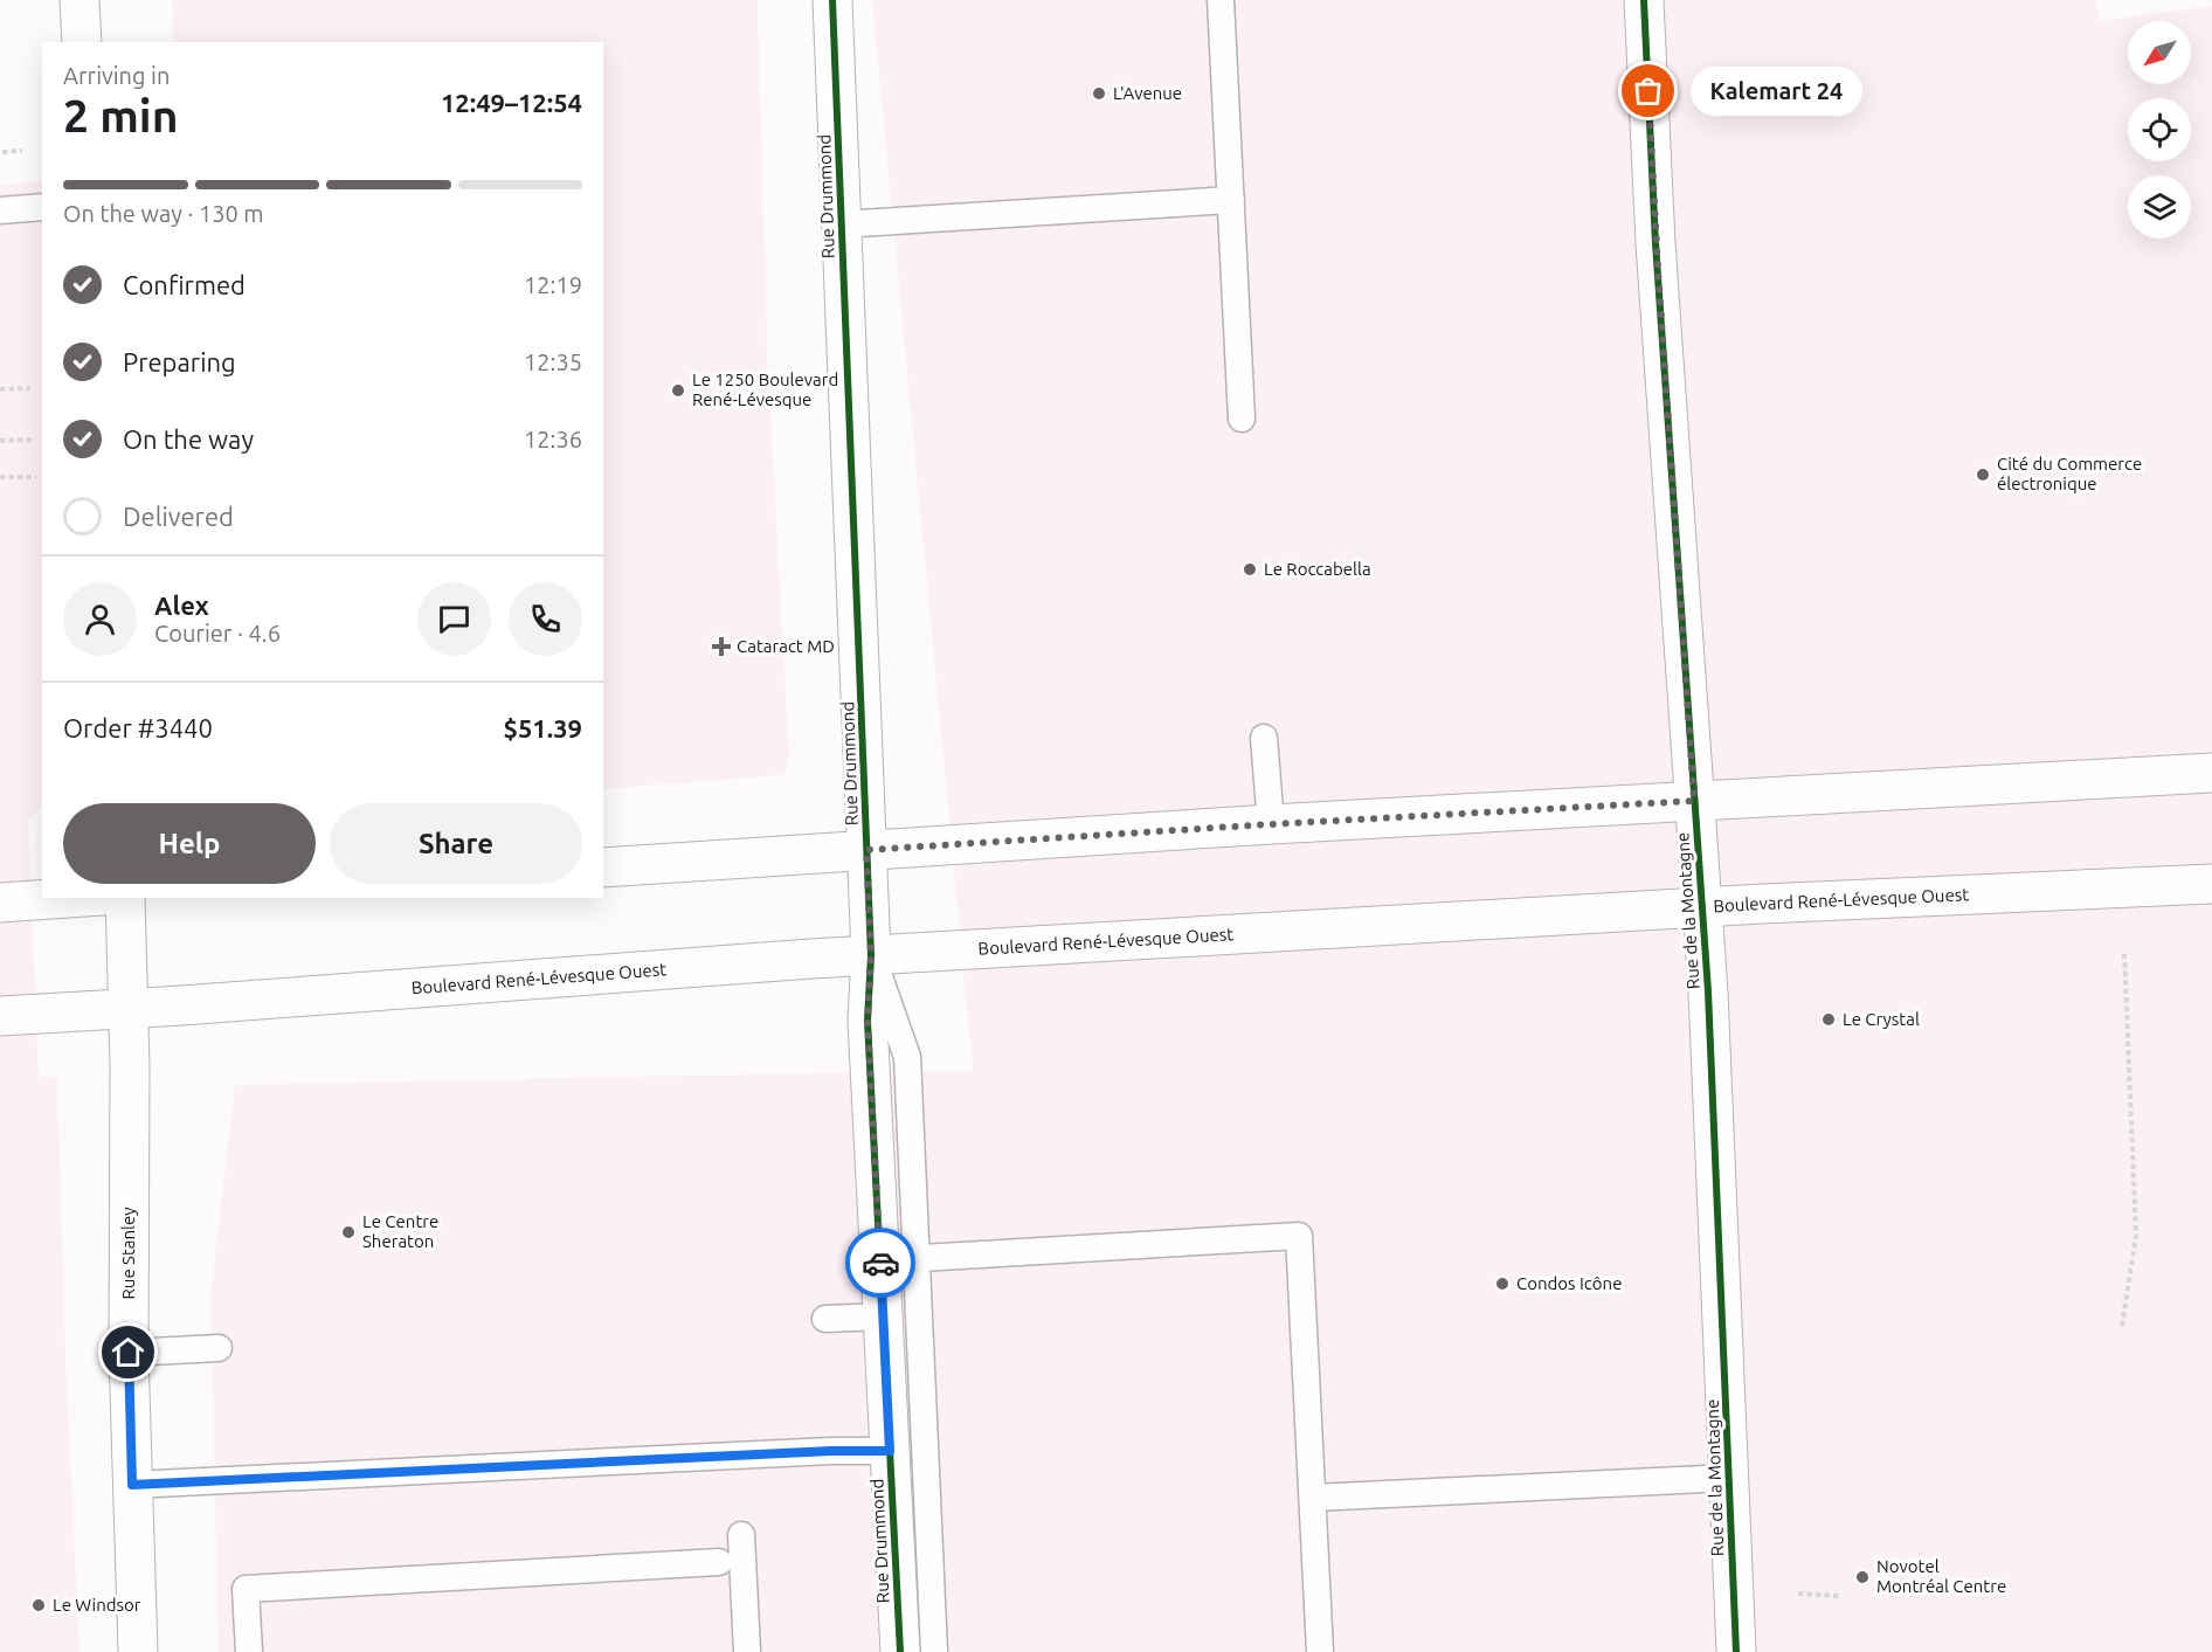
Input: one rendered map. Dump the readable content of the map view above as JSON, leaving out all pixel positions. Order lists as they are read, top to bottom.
{
  "streets": {
    "street": [
      "Rue Drummond",
      "Boulevard René-Lévesque Ouest",
      "Rue de la Montagne",
      "Rue Stanley"
    ]
  },
  "crossings": [
    ["Rue Drummond", "Boulevard René-Lévesque Ouest"],
    ["Boulevard René-Lévesque Ouest", "Rue de la Montagne"],
    ["Boulevard René-Lévesque Ouest", "Rue Stanley"]
  ],
  "places": {
    "other": [
      "Kalemart 24",
      "L'Avenue",
      "Le 1250 Boulevard René-Lévesque",
      "Cité du Commerce électronique",
      "Le Roccabella",
      "Le Crystal",
      "Le Centre Sheraton",
      "Condos Icône",
      "Novotel Montréal Centre",
      "Le Windsor"
    ],
    "health": ["Cataract MD"]
  },
  "north": "bottom left",
  "page": {
    "heading": ["2 min", "Arriving in", "12:49–12:54"],
    "panel": [
      "Alex",
      "Courier · 4.6",
      "Order #3440",
      "$51.39"
    ],
    "bubble": "Kalemart 24",
    "bar": "On the way · 130 m",
    "list": [
      ["Confirmed", "12:19"],
      ["Preparing", "12:35"],
      ["On the way", "12:36"],
      "Delivered"
    ],
    "buttons": ["Help", "Share"]
  }
}
